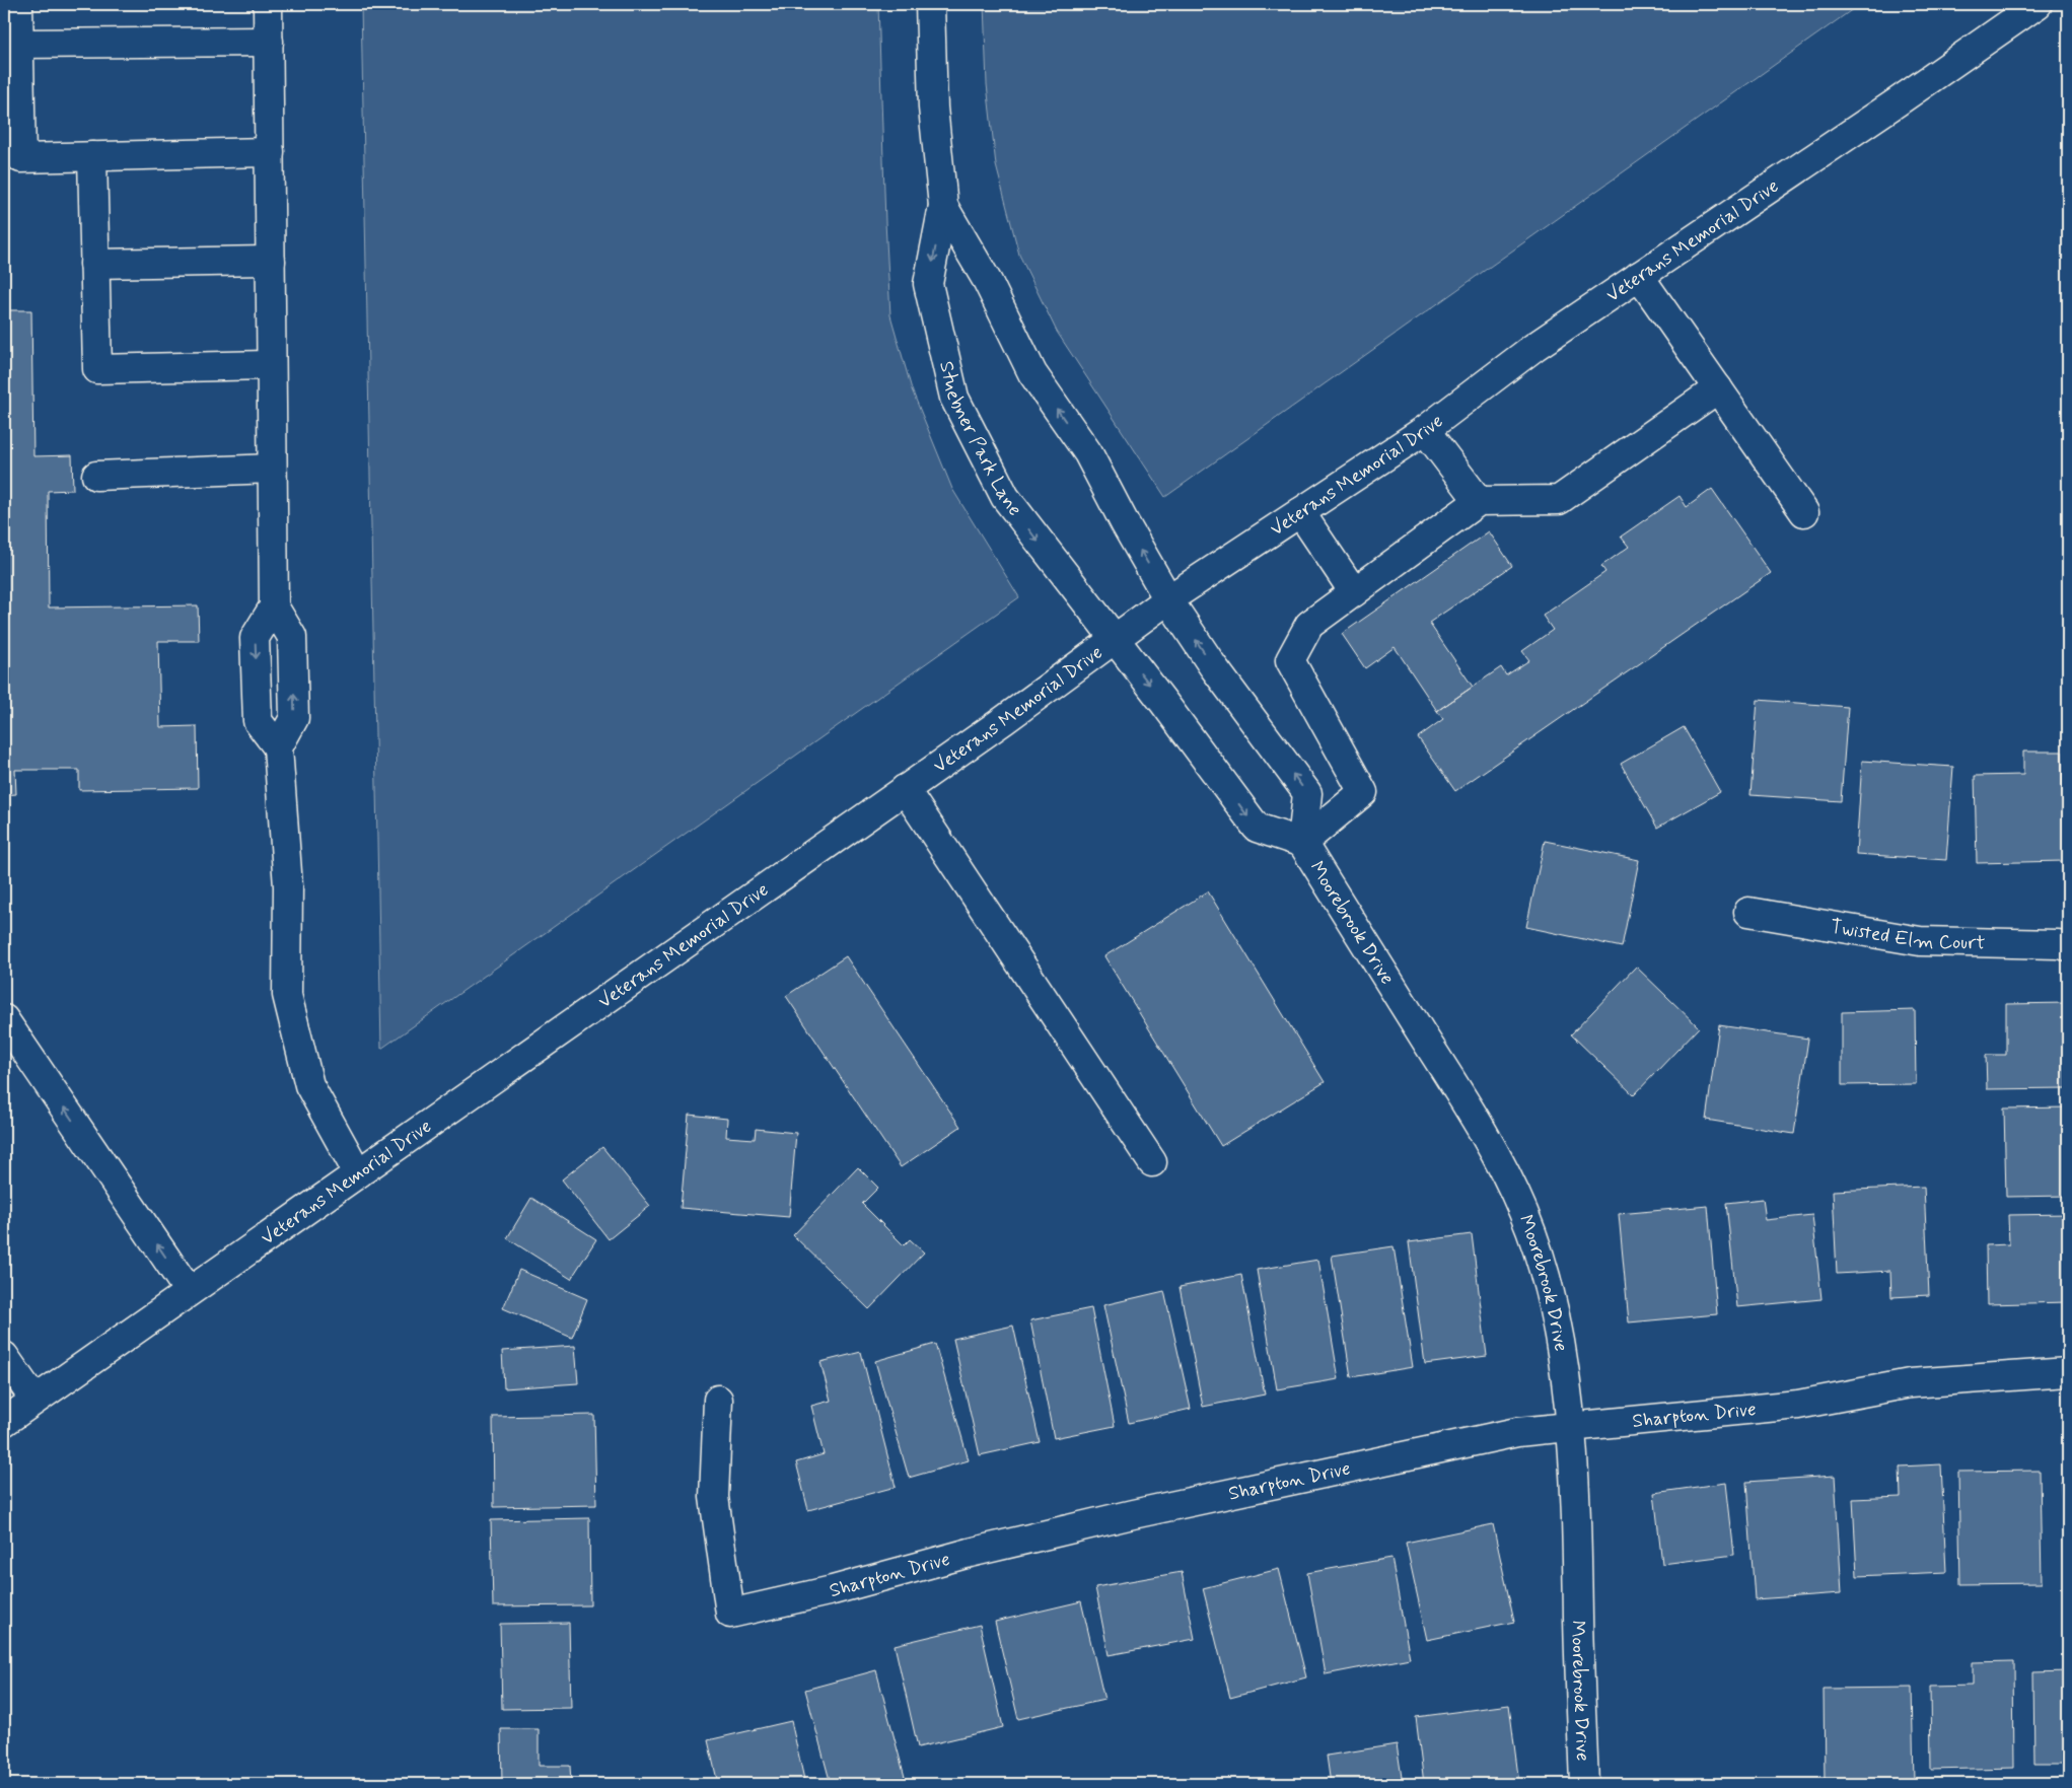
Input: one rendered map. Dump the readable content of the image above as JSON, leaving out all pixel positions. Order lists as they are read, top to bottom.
{
  "streets": {
    "street": [
      "Veterans Memorial Drive",
      "Stuebner Park Lane",
      "Moorebrook Drive",
      "Twisted Elm Court",
      "Sharpton Drive"
    ]
  },
  "crossings": [
    ["Veterans Memorial Drive", "Stuebner Park Lane"],
    ["Veterans Memorial Drive", "Moorebrook Drive"],
    ["Stuebner Park Lane", "Moorebrook Drive"],
    ["Moorebrook Drive", "Sharpton Drive"]
  ]
}
